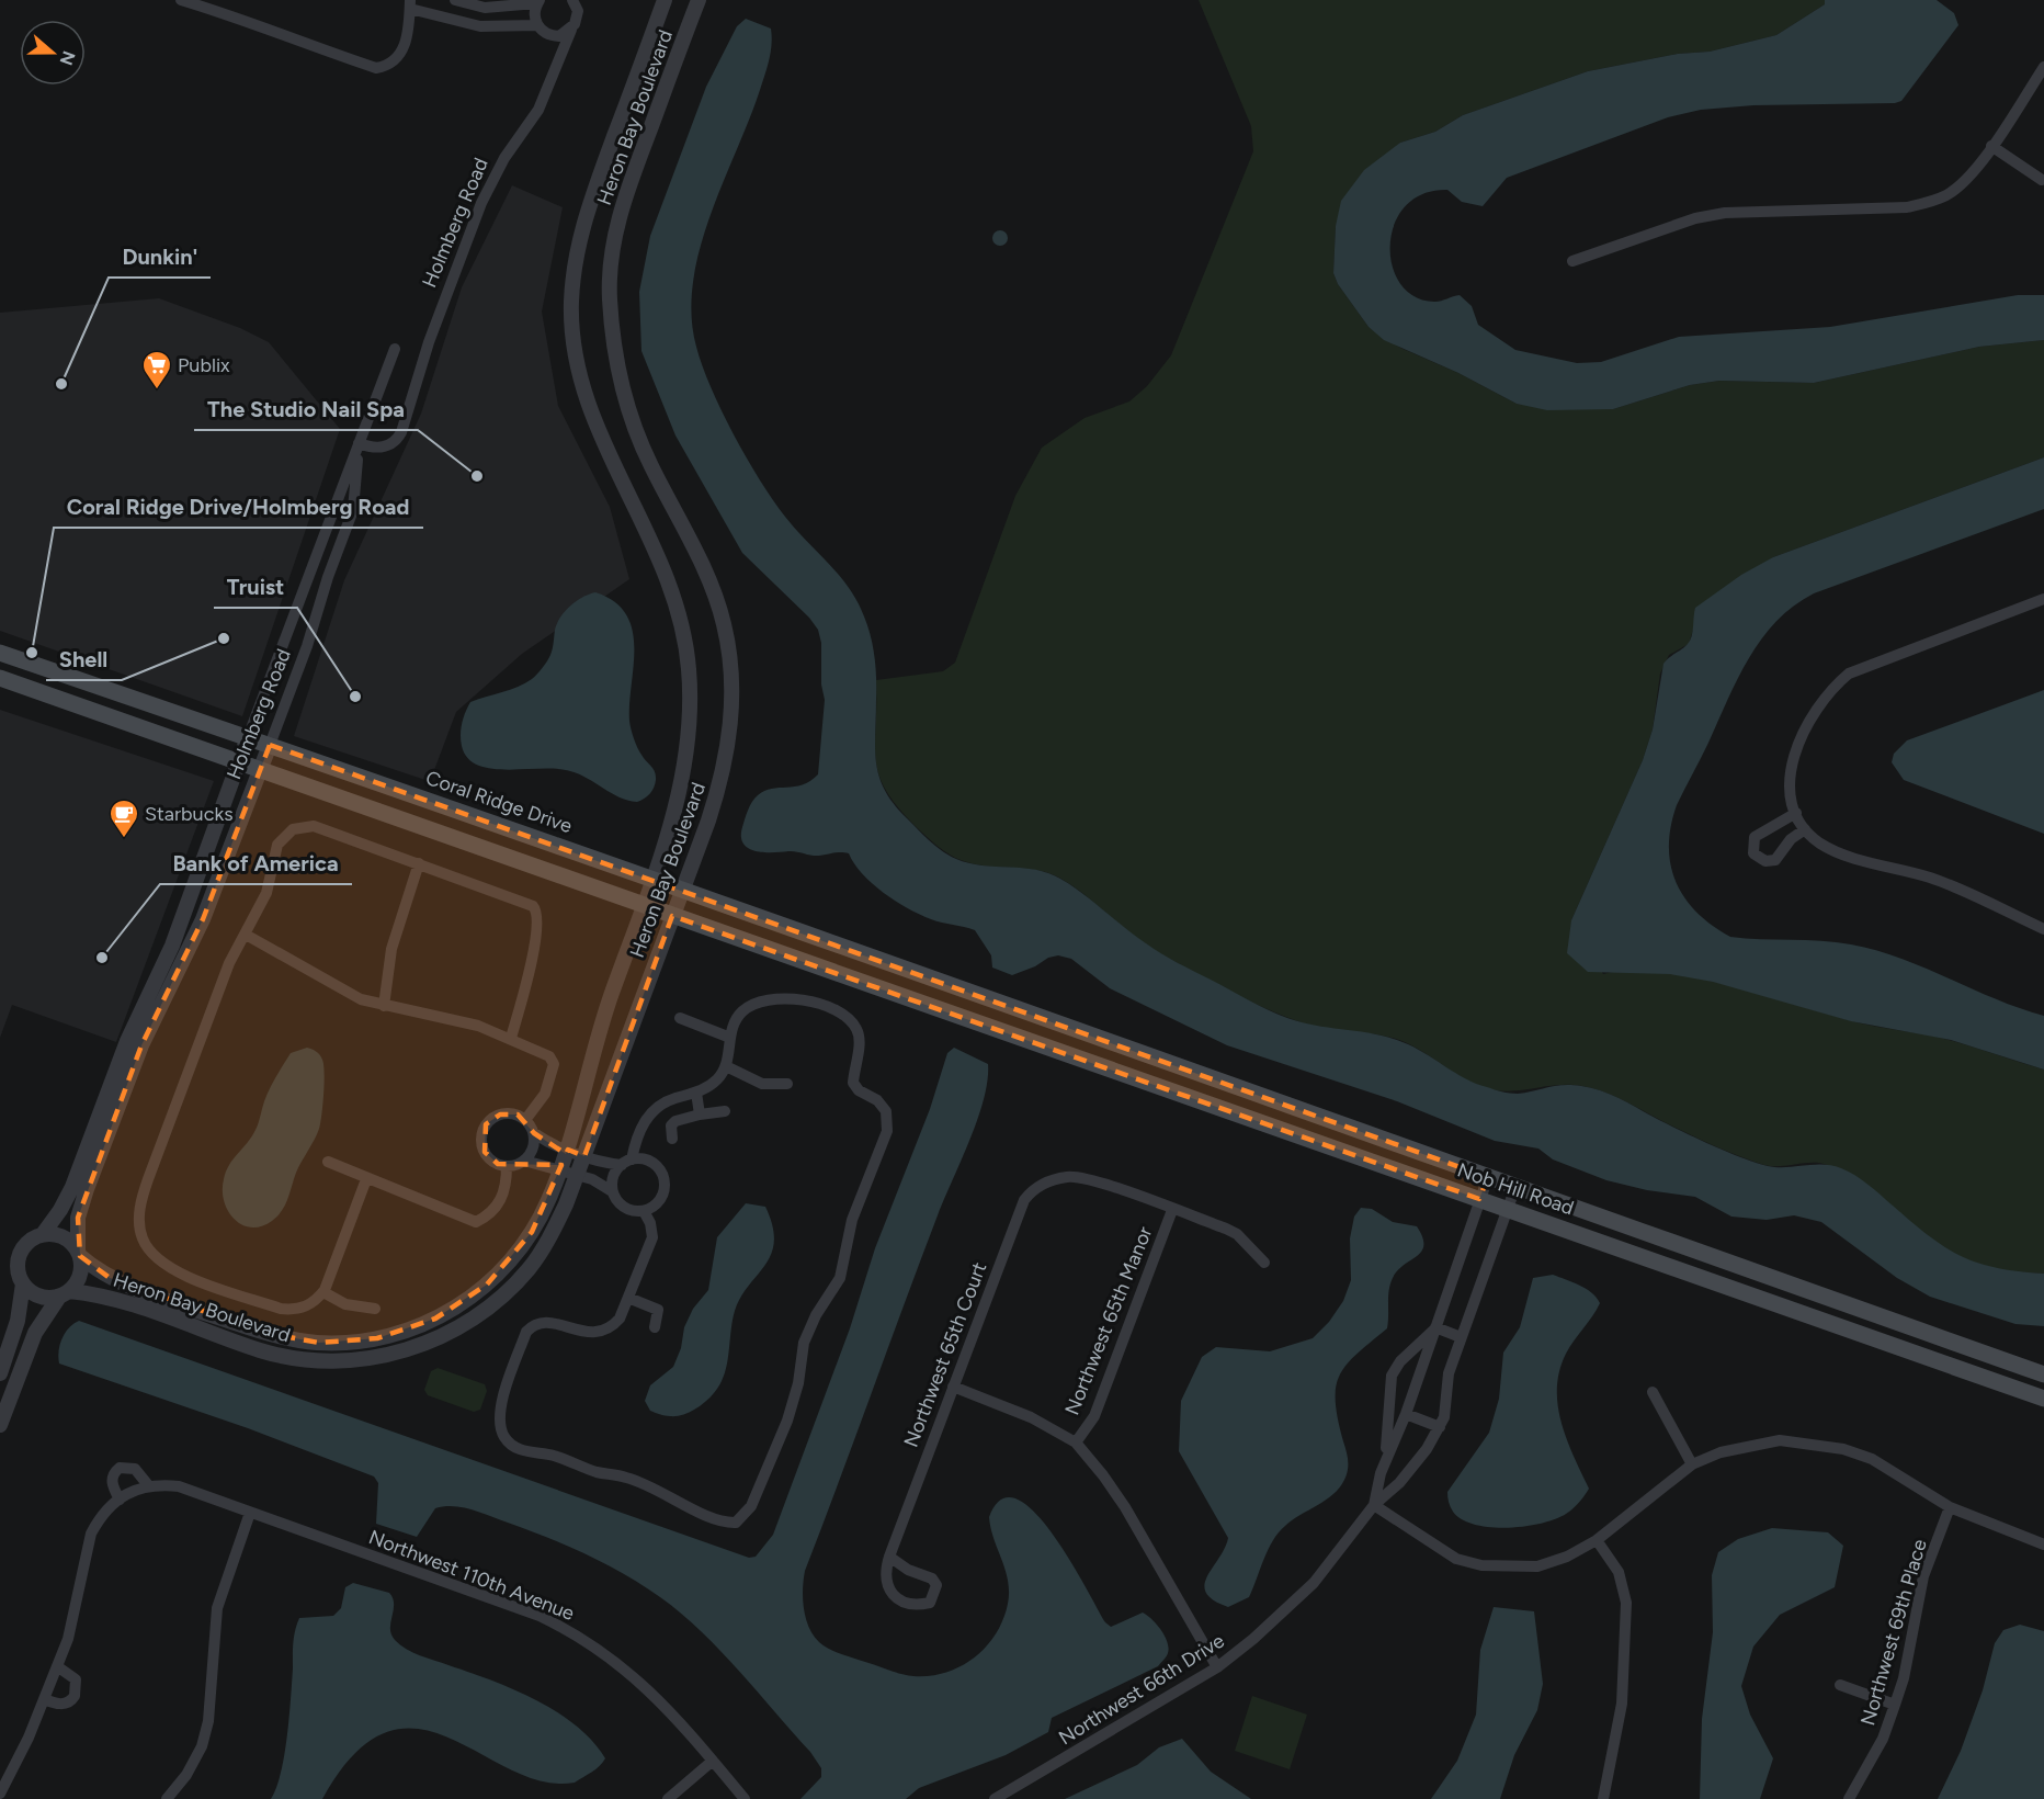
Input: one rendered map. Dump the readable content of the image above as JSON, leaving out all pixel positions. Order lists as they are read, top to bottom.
{
  "streets": {
    "main road": ["Coral Ridge Drive", "Nob Hill Road"],
    "street": [
      "Heron Bay Boulevard",
      "Holmberg Road",
      "Northwest 65th Manor",
      "Northwest 65th Court",
      "Northwest 110th Avenue",
      "Northwest 69th Place",
      "Northwest 66th Drive"
    ]
  },
  "crossings": [
    ["Heron Bay Boulevard", "Holmberg Road"],
    ["Heron Bay Boulevard", "Coral Ridge Drive"],
    ["Heron Bay Boulevard", "Nob Hill Road"],
    ["Holmberg Road", "Coral Ridge Drive"],
    ["Coral Ridge Drive", "Nob Hill Road"],
    ["Nob Hill Road", "Northwest 66th Drive"],
    ["Northwest 65th Manor", "Northwest 65th Court"]
  ],
  "places": {
    "other": [
      "Dunkin'",
      "The Studio Nail Spa",
      "Shell",
      "Coral Ridge Drive/Holmberg Road",
      "Truist",
      "Bank of America"
    ],
    "supermarket": ["Publix"],
    "cafe": ["Starbucks"]
  },
  "north": "right"
}
